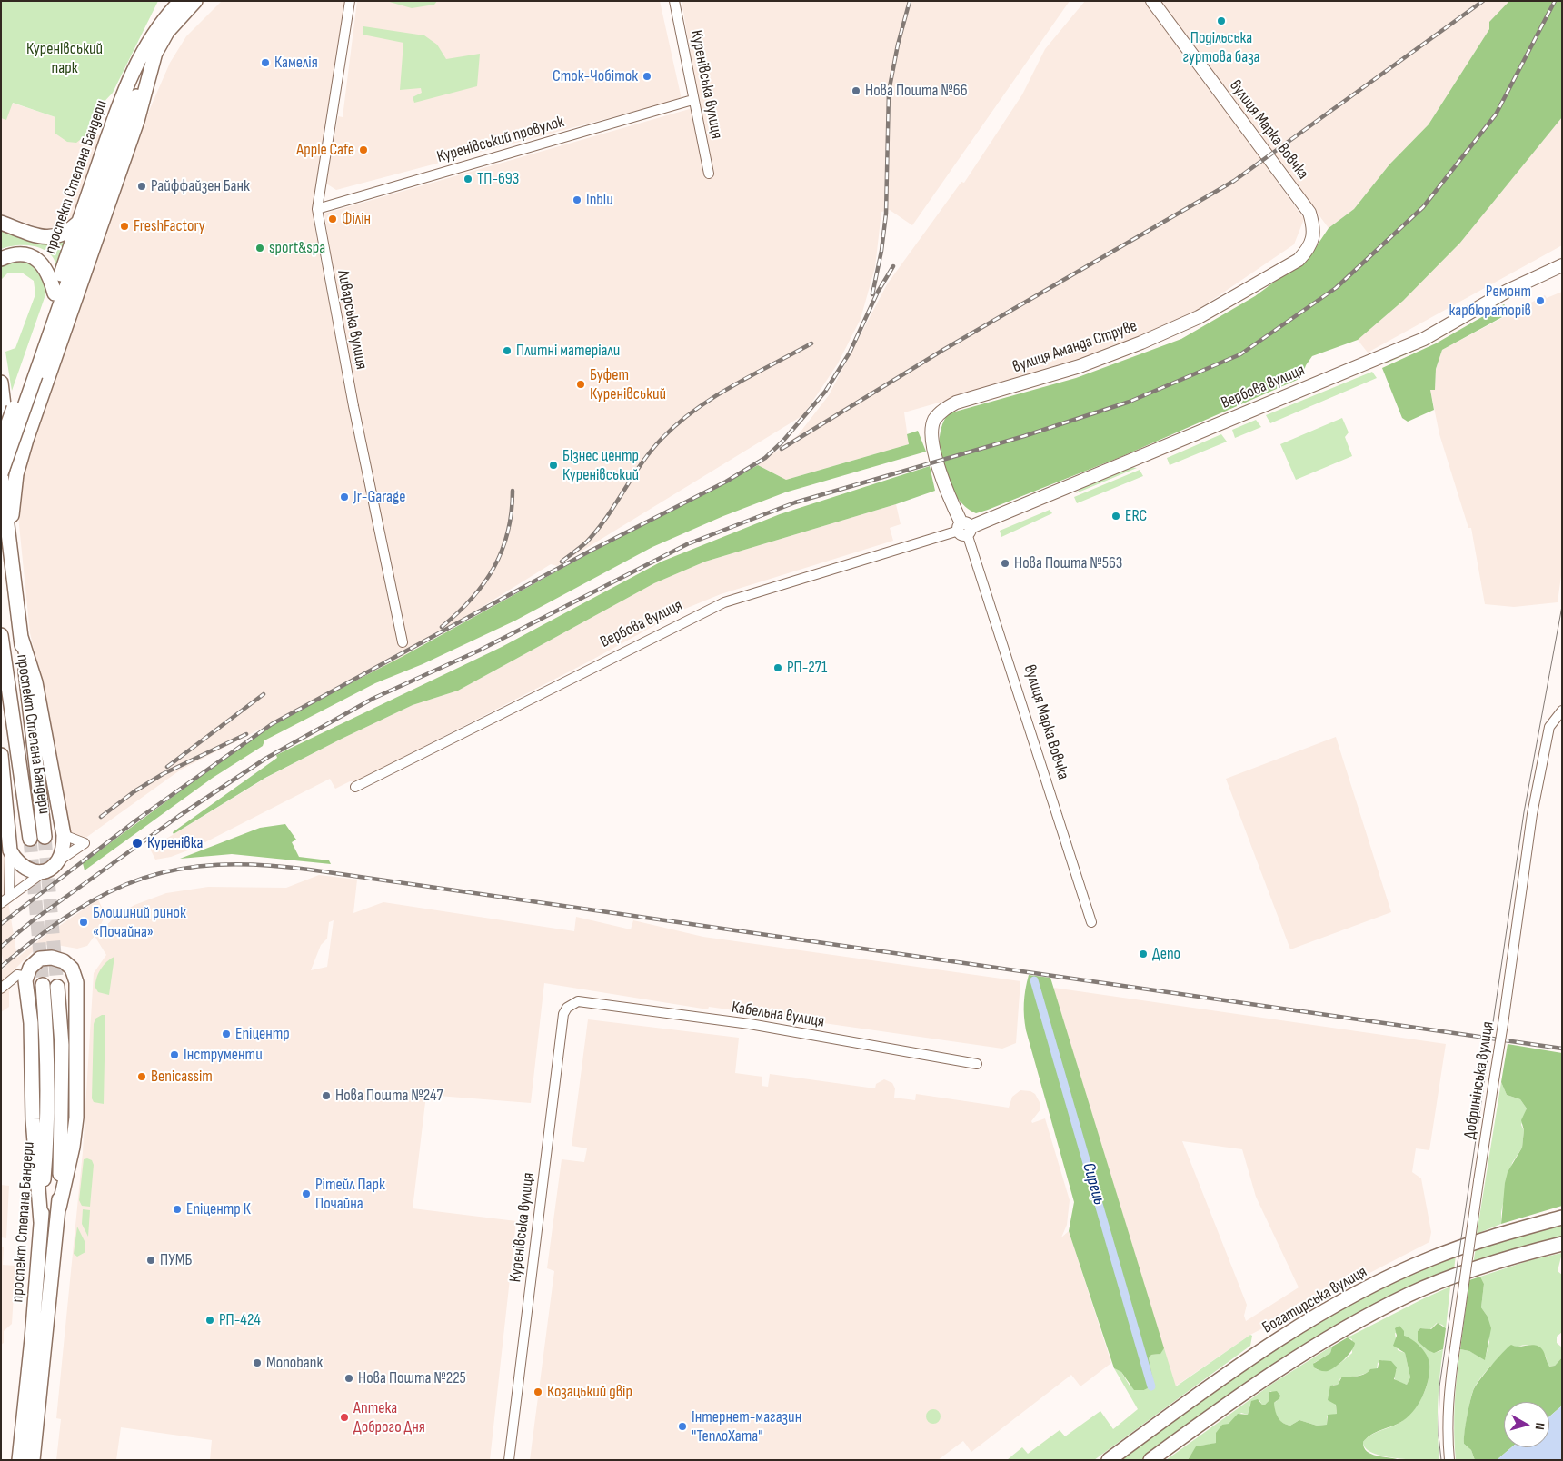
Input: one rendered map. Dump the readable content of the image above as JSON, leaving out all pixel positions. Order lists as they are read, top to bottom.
{
  "streets": {
    "main road": [
      "вулиця Марка Вовчка",
      "проспект Степана Бандери",
      "вулиця Аманда Струве",
      "Вербова вулиця",
      "Богатирська вулиця"
    ],
    "street": [
      "Куренівська вулиця",
      "Куренівський провулок",
      "Ливарська вулиця",
      "Кабельна вулиця",
      "Добринінська вулиця"
    ]
  },
  "crossings": [
    ["Куренівська вулиця", "Куренівський провулок"],
    ["Куренівська вулиця", "Кабельна вулиця"],
    ["вулиця Марка Вовчка", "вулиця Аманда Струве"],
    ["вулиця Марка Вовчка", "Вербова вулиця"],
    ["Куренівський провулок", "Ливарська вулиця"],
    ["вулиця Аманда Струве", "Вербова вулиця"]
  ],
  "water": ["Сирець"],
  "parks": ["Куренівський парк"],
  "places": [
    "Подільська гуртова база",
    "Камелія",
    "Сток-Чобіток",
    "Нова Пошта №66",
    "Apple Cafe",
    "ТП-693",
    "Райффайзен Банк",
    "Inblu",
    "Філін",
    "FreshFactory",
    "sport&spa",
    "Ремонт карбюраторів",
    "Плитні матеріали",
    "Буфет Куренівський",
    "Бізнес центр Куренівський",
    "Jr-Garage",
    "ERC",
    "Нова Пошта №563",
    "РП-271",
    "Куренівка",
    "Блошиний ринок «Почайна»",
    "Депо",
    "Епіцентр",
    "Інструменти",
    "Benicassim",
    "Нова Пошта №247",
    "Рітейл Парк Почайна",
    "Епіцентр К",
    "ПУМБ",
    "РП-424",
    "Monobank",
    "Нова Пошта №225",
    "Козацький двір",
    "Аптека Доброго Дня",
    "Інтернет-магазин \"ТеплоХата\""
  ],
  "north": "right"
}
